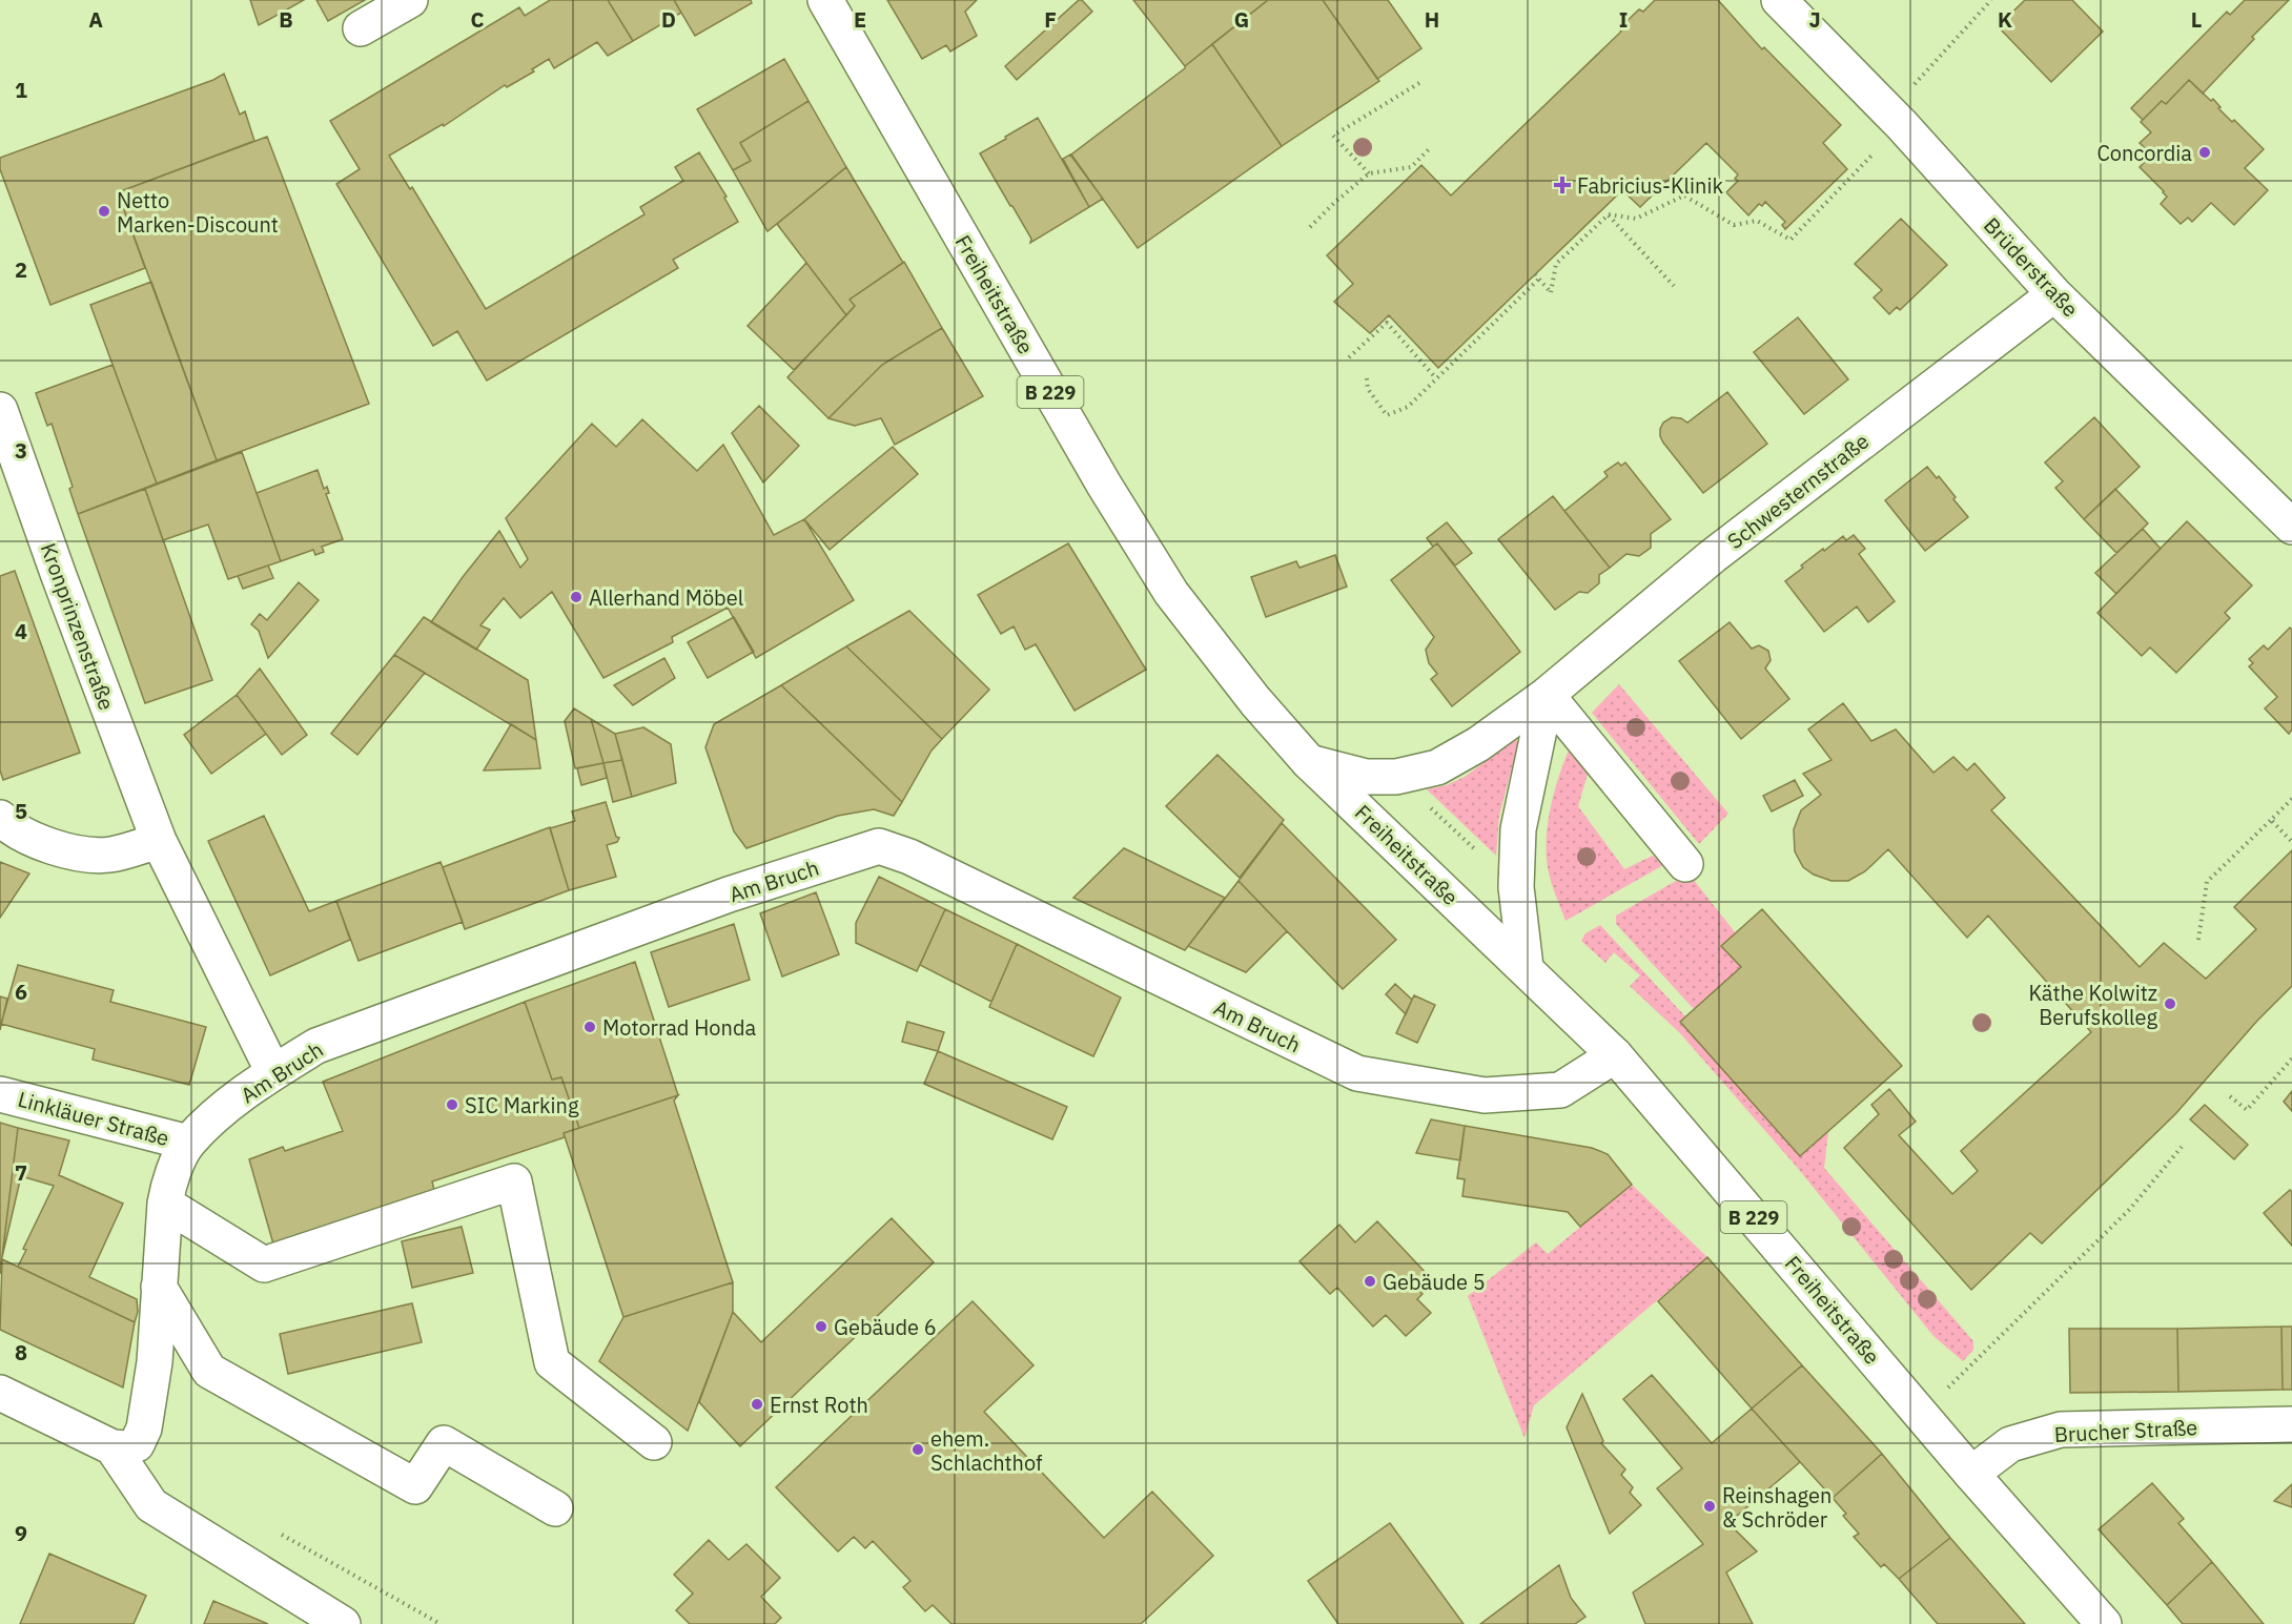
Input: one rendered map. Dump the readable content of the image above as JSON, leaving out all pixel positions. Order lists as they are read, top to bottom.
{
  "streets": {
    "street": [
      "Brüderstraße",
      "Freiheitstraße",
      "B 229",
      "Schwesternstraße",
      "Kronprinzenstraße",
      "Am Bruch",
      "Linkläuer Straße",
      "Brucher Straße"
    ]
  },
  "crossings": [
    ["Brüderstraße", "Schwesternstraße"],
    ["Freiheitstraße", "Schwesternstraße"],
    ["Freiheitstraße", "Am Bruch"],
    ["Freiheitstraße", "Brucher Straße"],
    ["Kronprinzenstraße", "Am Bruch"],
    ["Am Bruch", "Linkläuer Straße"]
  ],
  "places": {
    "other": [
      "Concordia",
      "Netto Marken-Discount",
      "Allerhand Möbel",
      "Käthe Kolwitz Berufskolleg",
      "Motorrad Honda",
      "SIC Marking",
      "Gebäude 5",
      "Gebäude 6",
      "Ernst Roth",
      "ehem. Schlachthof",
      "Reinshagen & Schröder"
    ],
    "health": ["Fabricius-Klinik"]
  },
  "grid": {
    "columns": [
      "A",
      "B",
      "C",
      "D",
      "E",
      "F",
      "G",
      "H",
      "I",
      "J",
      "K",
      "L"
    ],
    "rows": [
      "1",
      "2",
      "3",
      "4",
      "5",
      "6",
      "7",
      "8",
      "9"
    ]
  }
}
